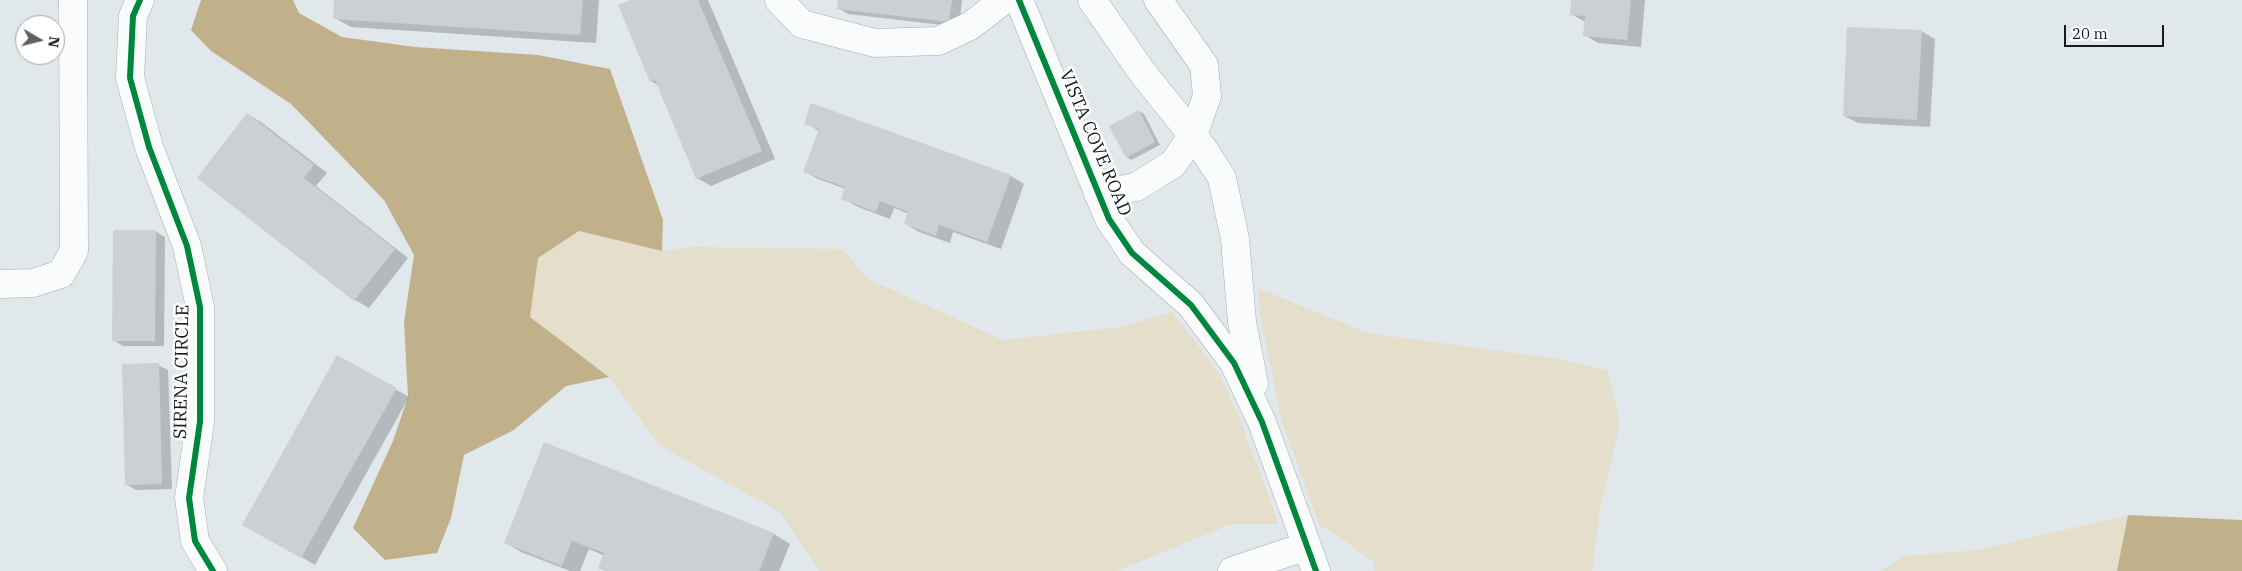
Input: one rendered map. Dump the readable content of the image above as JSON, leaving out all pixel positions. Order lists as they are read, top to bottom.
{
  "streets": {
    "street": ["VISTA COVE ROAD", "SIRENA CIRCLE"]
  },
  "scale_bar": "20 m",
  "north": "right"
}
